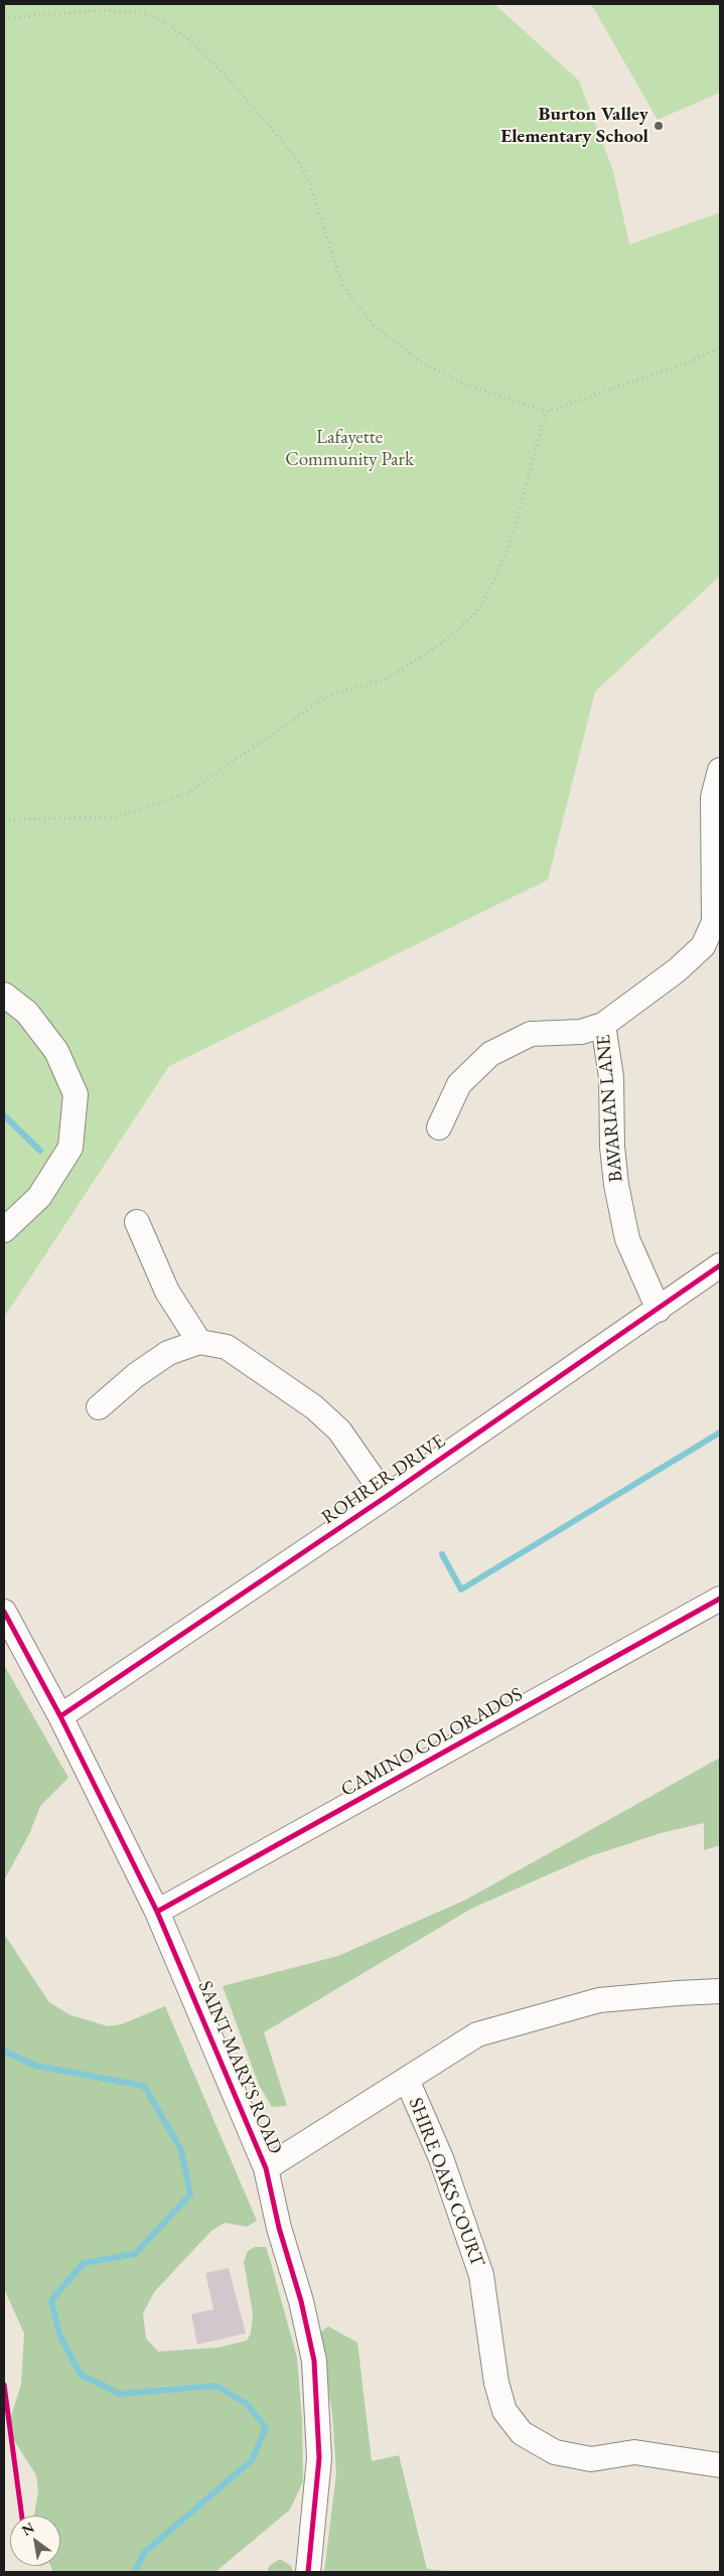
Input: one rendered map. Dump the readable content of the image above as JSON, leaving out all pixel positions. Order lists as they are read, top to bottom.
{
  "streets": {
    "street": [
      "BAVARIAN LANE",
      "ROHRER DRIVE",
      "CAMINO COLORADOS",
      "SAINT MARY'S ROAD",
      "SHIRE OAKS COURT"
    ]
  },
  "crossings": [
    ["BAVARIAN LANE", "ROHRER DRIVE"],
    ["ROHRER DRIVE", "SAINT MARY'S ROAD"],
    ["CAMINO COLORADOS", "SAINT MARY'S ROAD"]
  ],
  "parks": ["Lafayette Community Park"],
  "places": ["Burton Valley Elementary School"],
  "north": "top left"
}
